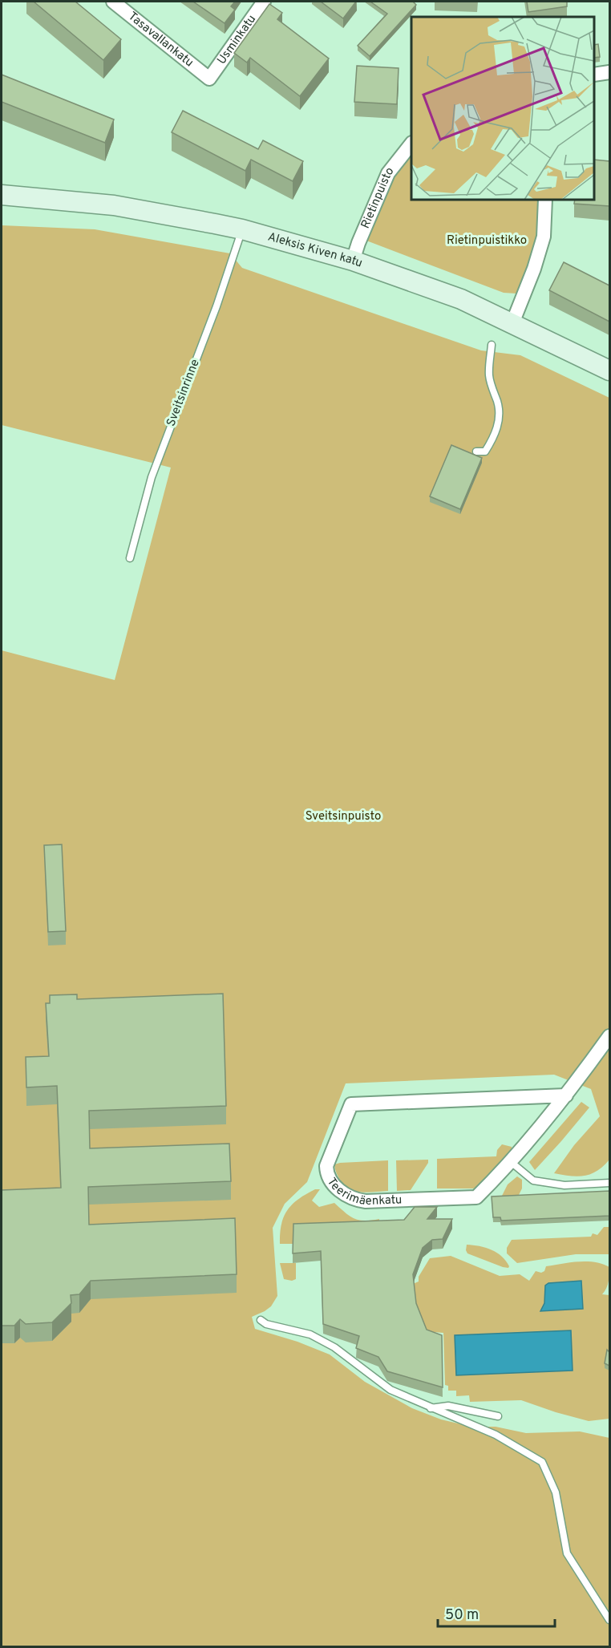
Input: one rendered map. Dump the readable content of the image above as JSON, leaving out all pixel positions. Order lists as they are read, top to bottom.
{
  "streets": {
    "street": [
      "Tasavallankatu",
      "Usminkatu",
      "Rietinpuisto",
      "Aleksis Kiven katu",
      "Teerimäenkatu"
    ],
    "lane": ["Sveitsinrinne"]
  },
  "crossings": [
    ["Tasavallankatu", "Usminkatu"],
    ["Rietinpuisto", "Aleksis Kiven katu"],
    ["Aleksis Kiven katu", "Sveitsinrinne"]
  ],
  "parks": ["Rietinpuistikko", "Sveitsinpuisto"],
  "scale_bar": "50 m"
}
